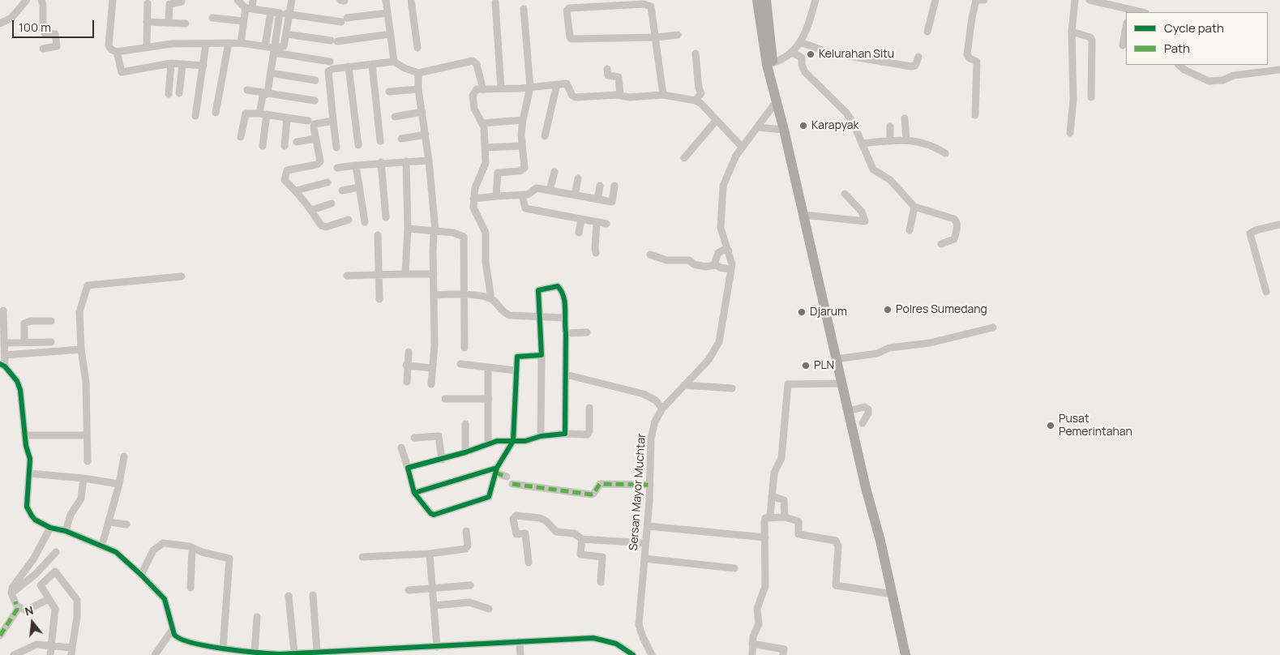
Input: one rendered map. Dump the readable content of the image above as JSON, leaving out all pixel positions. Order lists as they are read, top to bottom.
{
  "streets": {
    "street": ["Sersan Mayor Muchtar"]
  },
  "places": [
    "Kelurahan Situ",
    "Karapyak",
    "Polres Sumedang",
    "Djarum",
    "PLN",
    "Pusat Pemerintahan"
  ],
  "legend": ["Cycle path", "Path"],
  "scale_bar": "100 m",
  "north": "top"
}
